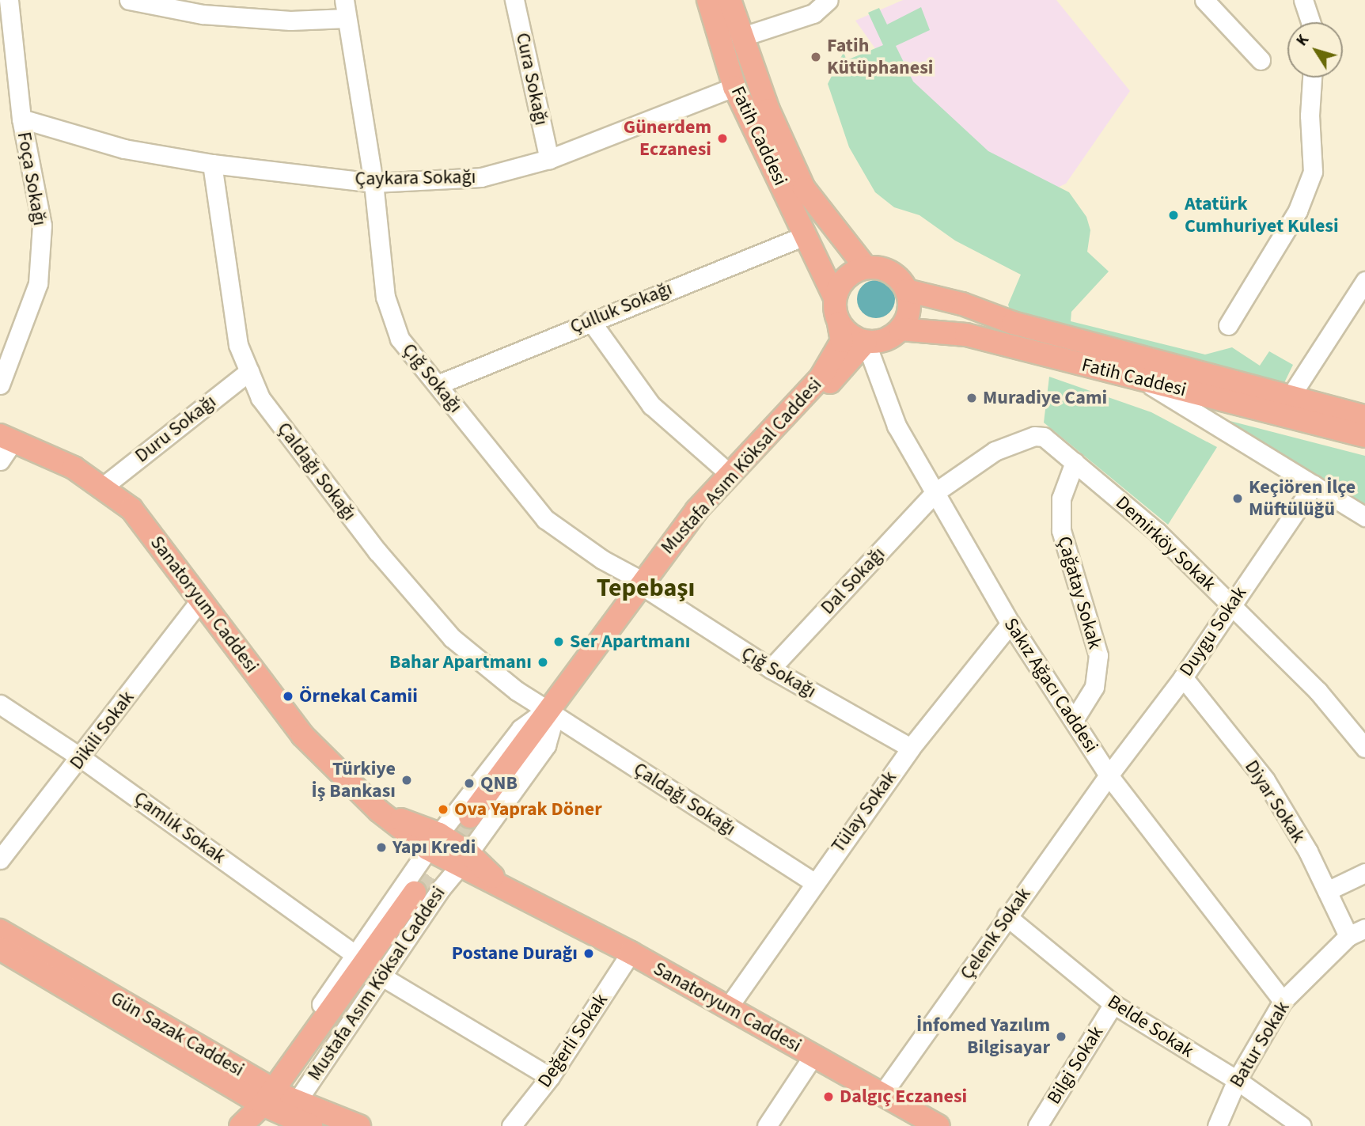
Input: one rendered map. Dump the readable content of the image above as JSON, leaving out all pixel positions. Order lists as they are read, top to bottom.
{
  "streets": {
    "main road": [
      "Fatih Caddesi",
      "Mustafa Asım Köksal Caddesi",
      "Sanatoryum Caddesi",
      "Gün Sazak Caddesi"
    ],
    "street": [
      "Cura Sokağı",
      "Çaykara Sokağı",
      "Foça Sokağı",
      "Çulluk Sokağı",
      "Çığ Sokağı",
      "Duru Sokağı",
      "Çaldağı Sokağı",
      "Demirköy Sokak",
      "Dal Sokağı",
      "Çağatay Sokak",
      "Duygu Sokak",
      "Sakız Ağacı Caddesi",
      "Dikili Sokak",
      "Diyar Sokak",
      "Tülay Sokak",
      "Çamlık Sokak",
      "Çelenk Sokak",
      "Belde Sokak",
      "Değerli Sokak",
      "Batur Sokak",
      "Bilgi Sokak"
    ]
  },
  "crossings": [
    ["Cura Sokağı", "Çaykara Sokağı"],
    ["Fatih Caddesi", "Çaykara Sokağı"],
    ["Fatih Caddesi", "Çulluk Sokağı"],
    ["Fatih Caddesi", "Mustafa Asım Köksal Caddesi"],
    ["Fatih Caddesi", "Sakız Ağacı Caddesi"],
    ["Çaykara Sokağı", "Foça Sokağı"],
    ["Çaykara Sokağı", "Çığ Sokağı"],
    ["Çaykara Sokağı", "Çaldağı Sokağı"],
    ["Çulluk Sokağı", "Çığ Sokağı"],
    ["Çığ Sokağı", "Mustafa Asım Köksal Caddesi"],
    ["Çığ Sokağı", "Dal Sokağı"],
    ["Çığ Sokağı", "Tülay Sokak"],
    ["Duru Sokağı", "Çaldağı Sokağı"],
    ["Duru Sokağı", "Sanatoryum Caddesi"],
    ["Mustafa Asım Köksal Caddesi", "Çaldağı Sokağı"],
    ["Mustafa Asım Köksal Caddesi", "Sanatoryum Caddesi"],
    ["Mustafa Asım Köksal Caddesi", "Sakız Ağacı Caddesi"],
    ["Mustafa Asım Köksal Caddesi", "Çamlık Sokak"],
    ["Mustafa Asım Köksal Caddesi", "Gün Sazak Caddesi"],
    ["Çaldağı Sokağı", "Tülay Sokak"],
    ["Demirköy Sokak", "Dal Sokağı"],
    ["Demirköy Sokak", "Çağatay Sokak"],
    ["Demirköy Sokak", "Duygu Sokak"],
    ["Demirköy Sokak", "Sakız Ağacı Caddesi"],
    ["Dal Sokağı", "Sakız Ağacı Caddesi"],
    ["Çağatay Sokak", "Sakız Ağacı Caddesi"],
    ["Sanatoryum Caddesi", "Dikili Sokak"],
    ["Sanatoryum Caddesi", "Tülay Sokak"],
    ["Sanatoryum Caddesi", "Çelenk Sokak"],
    ["Sanatoryum Caddesi", "Değerli Sokak"],
    ["Duygu Sokak", "Sakız Ağacı Caddesi"],
    ["Duygu Sokak", "Diyar Sokak"],
    ["Duygu Sokak", "Çelenk Sokak"],
    ["Sakız Ağacı Caddesi", "Tülay Sokak"],
    ["Sakız Ağacı Caddesi", "Çelenk Sokak"],
    ["Sakız Ağacı Caddesi", "Batur Sokak"],
    ["Dikili Sokak", "Çamlık Sokak"],
    ["Diyar Sokak", "Batur Sokak"],
    ["Çelenk Sokak", "Belde Sokak"],
    ["Belde Sokak", "Batur Sokak"],
    ["Belde Sokak", "Bilgi Sokak"]
  ],
  "districts": ["Tepebaşı"],
  "places": [
    "Fatih Kütüphanesi",
    "Günerdem Eczanesi",
    "Atatürk Cumhuriyet Kulesi",
    "Muradiye Cami",
    "Keçiören İlçe Müftülüğü",
    "Ser Apartmanı",
    "Bahar Apartmanı",
    "Örnekal Camii",
    "Türkiye İş Bankası",
    "QNB",
    "Ova Yaprak Döner",
    "Yapı Kredi",
    "Postane Durağı",
    "İnfomed Yazılım Bilgisayar",
    "Dalgıç Eczanesi"
  ],
  "north": "top left"
}
